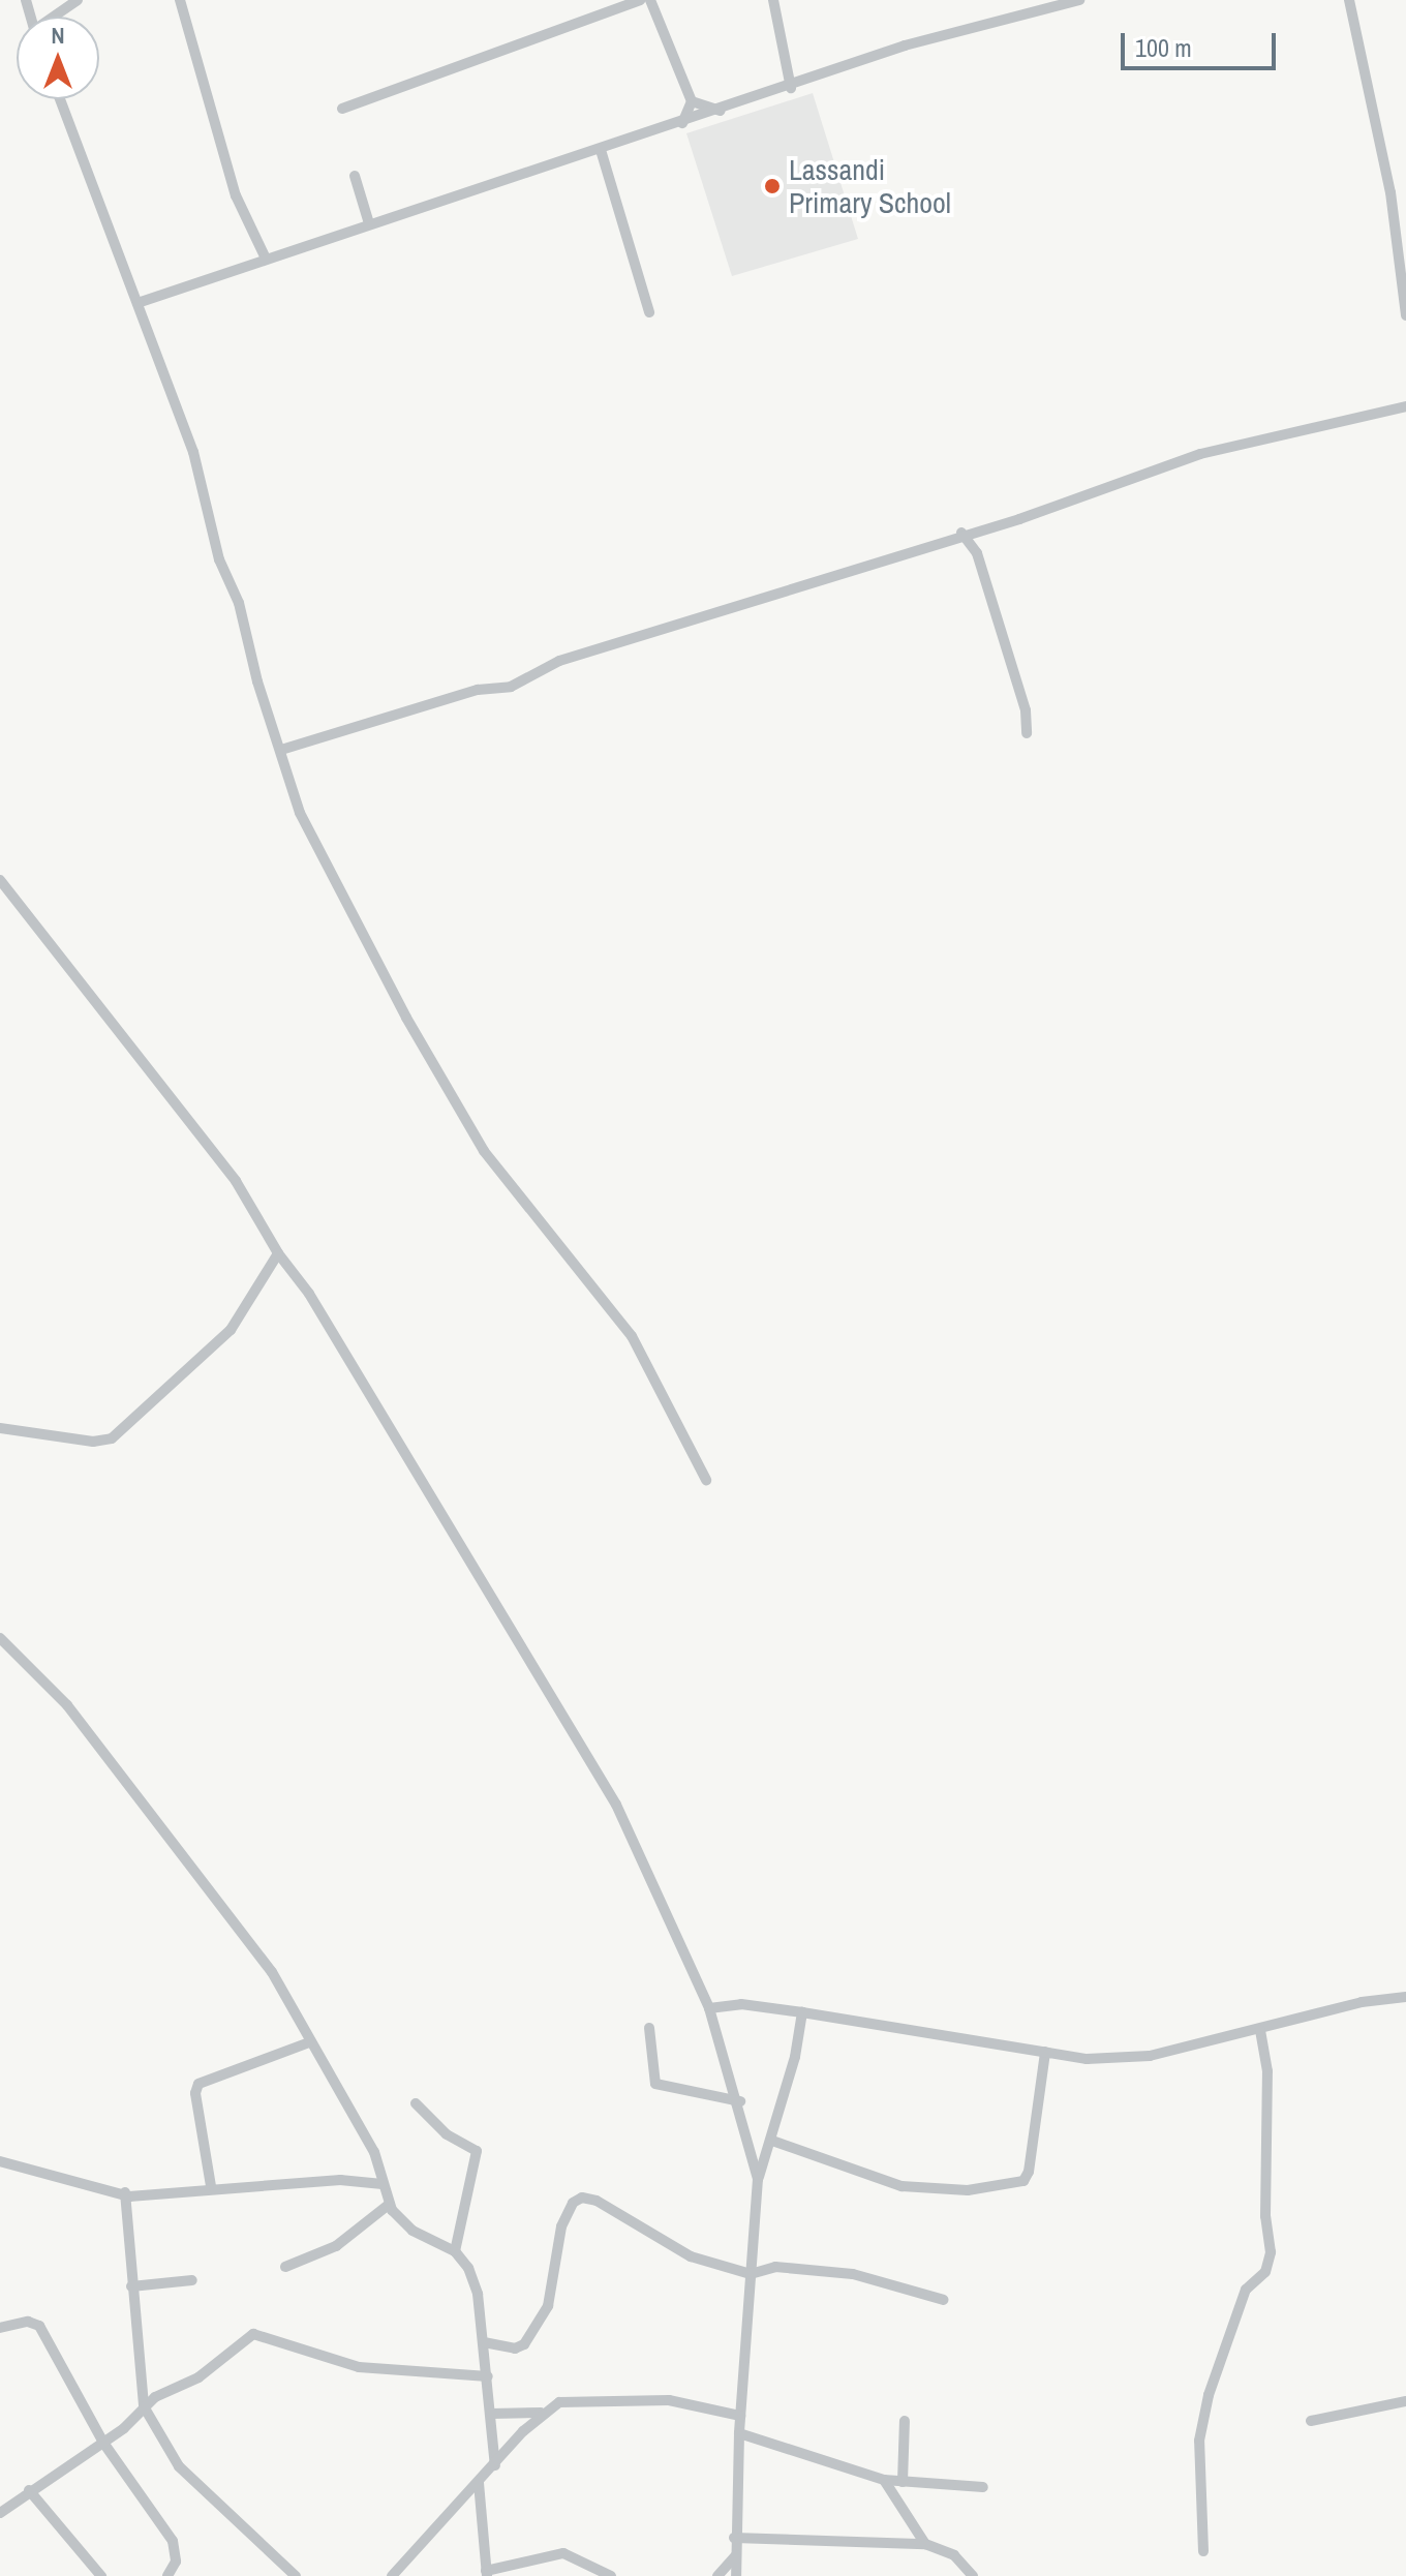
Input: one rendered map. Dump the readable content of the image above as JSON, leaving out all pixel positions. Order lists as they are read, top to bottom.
{
  "places": ["Lassandi Primary School"],
  "scale_bar": "100 m",
  "north": "top"
}
